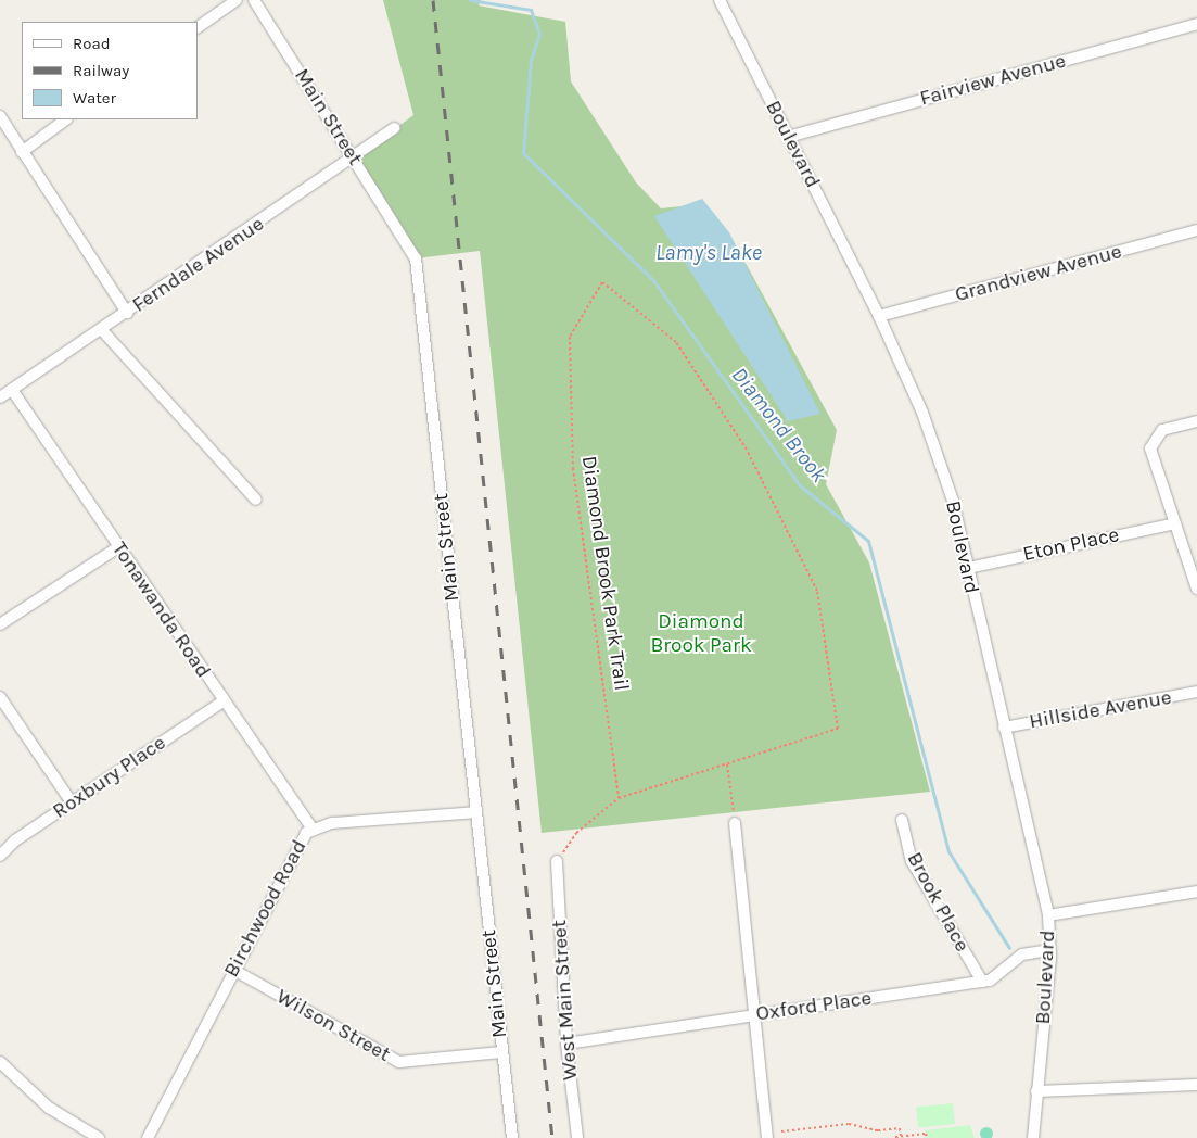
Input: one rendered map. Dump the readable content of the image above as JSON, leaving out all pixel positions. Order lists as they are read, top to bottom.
{
  "streets": {
    "street": [
      "Fairview Avenue",
      "Main Street",
      "Boulevard",
      "Ferndale Avenue",
      "Grandview Avenue",
      "Eton Place",
      "Tonawanda Road",
      "Hillside Avenue",
      "Roxbury Place",
      "Brook Place",
      "Birchwood Road",
      "West Main Street",
      "Oxford Place",
      "Wilson Street"
    ],
    "path": ["Diamond Brook Park Trail"]
  },
  "crossings": [
    ["Fairview Avenue", "Boulevard"],
    ["Main Street", "Ferndale Avenue"],
    ["Main Street", "Birchwood Road"],
    ["Main Street", "Wilson Street"],
    ["Boulevard", "Grandview Avenue"],
    ["Boulevard", "Eton Place"],
    ["Boulevard", "Hillside Avenue"],
    ["Boulevard", "Oxford Place"],
    ["Ferndale Avenue", "Tonawanda Road"],
    ["Diamond Brook Park Trail", "West Main Street"],
    ["Tonawanda Road", "Roxbury Place"],
    ["Tonawanda Road", "Birchwood Road"],
    ["Brook Place", "Oxford Place"],
    ["Birchwood Road", "Wilson Street"],
    ["West Main Street", "Oxford Place"]
  ],
  "water": ["Lamy's Lake", "Diamond Brook"],
  "parks": ["Diamond Brook Park"],
  "legend": ["Road", "Railway", "Water"]
}
